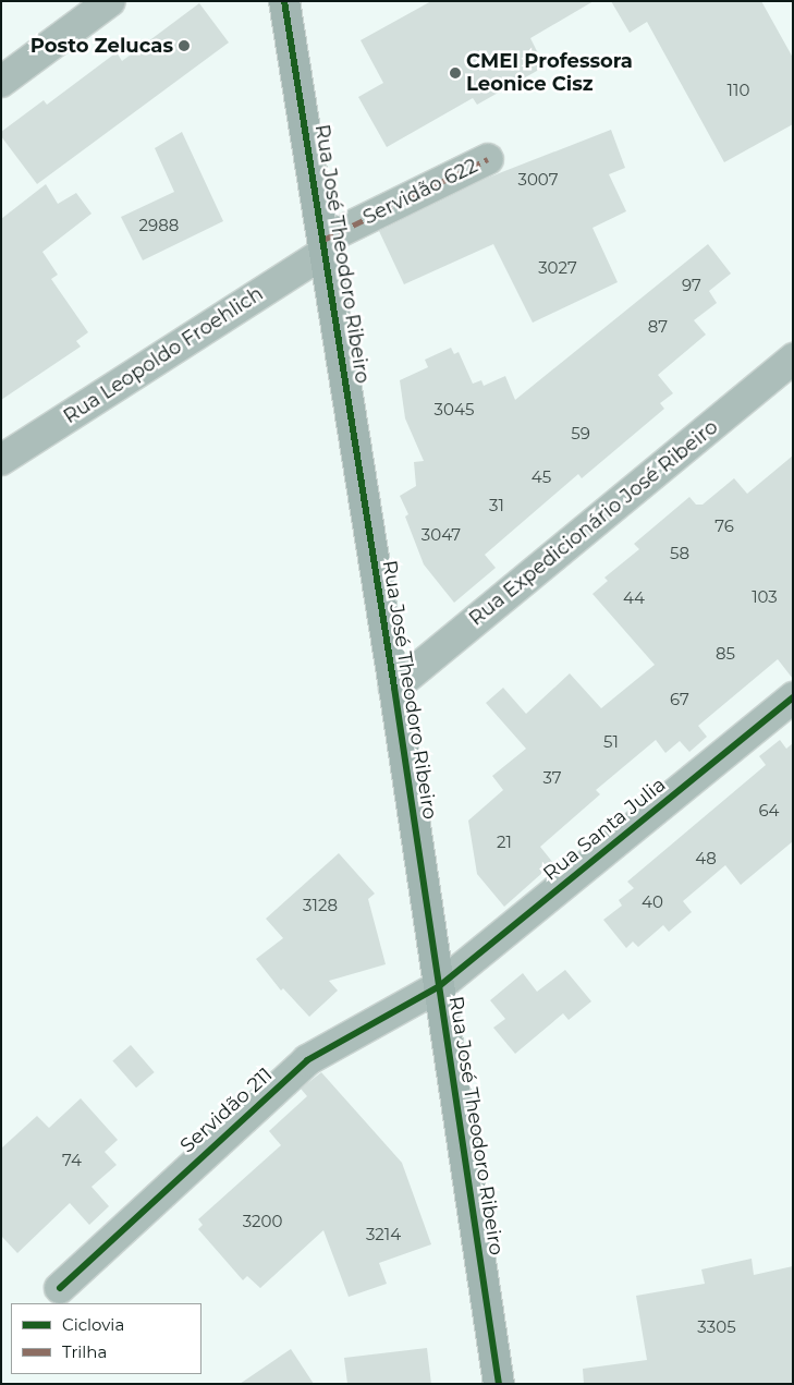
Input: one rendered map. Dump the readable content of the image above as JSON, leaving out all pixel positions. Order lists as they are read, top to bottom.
{
  "streets": {
    "main road": ["Rua José Theodoro Ribeiro"],
    "street": [
      "Servidão 622",
      "Rua Leopoldo Froehlich",
      "Rua Expedicionário José Ribeiro",
      "Rua Santa Julia",
      "Servidão 211"
    ]
  },
  "crossings": [
    ["Servidão 622", "Rua José Theodoro Ribeiro"],
    ["Servidão 622", "Rua Leopoldo Froehlich"],
    ["Rua José Theodoro Ribeiro", "Rua Leopoldo Froehlich"],
    ["Rua José Theodoro Ribeiro", "Rua Expedicionário José Ribeiro"],
    ["Rua José Theodoro Ribeiro", "Rua Santa Julia"],
    ["Rua José Theodoro Ribeiro", "Servidão 211"],
    ["Rua Santa Julia", "Servidão 211"]
  ],
  "places": ["Posto Zelucas", "CMEI Professora Leonice Cisz"],
  "house_numbers": [
    "110",
    "3007",
    "2988",
    "3027",
    "97",
    "87",
    "3045",
    "59",
    "45",
    "31",
    "76",
    "3047",
    "58",
    "103",
    "44",
    "85",
    "67",
    "51",
    "37",
    "64",
    "21",
    "48",
    "40",
    "3128",
    "74",
    "3200",
    "3214",
    "3305"
  ],
  "legend": ["Ciclovia", "Trilha"]
}
